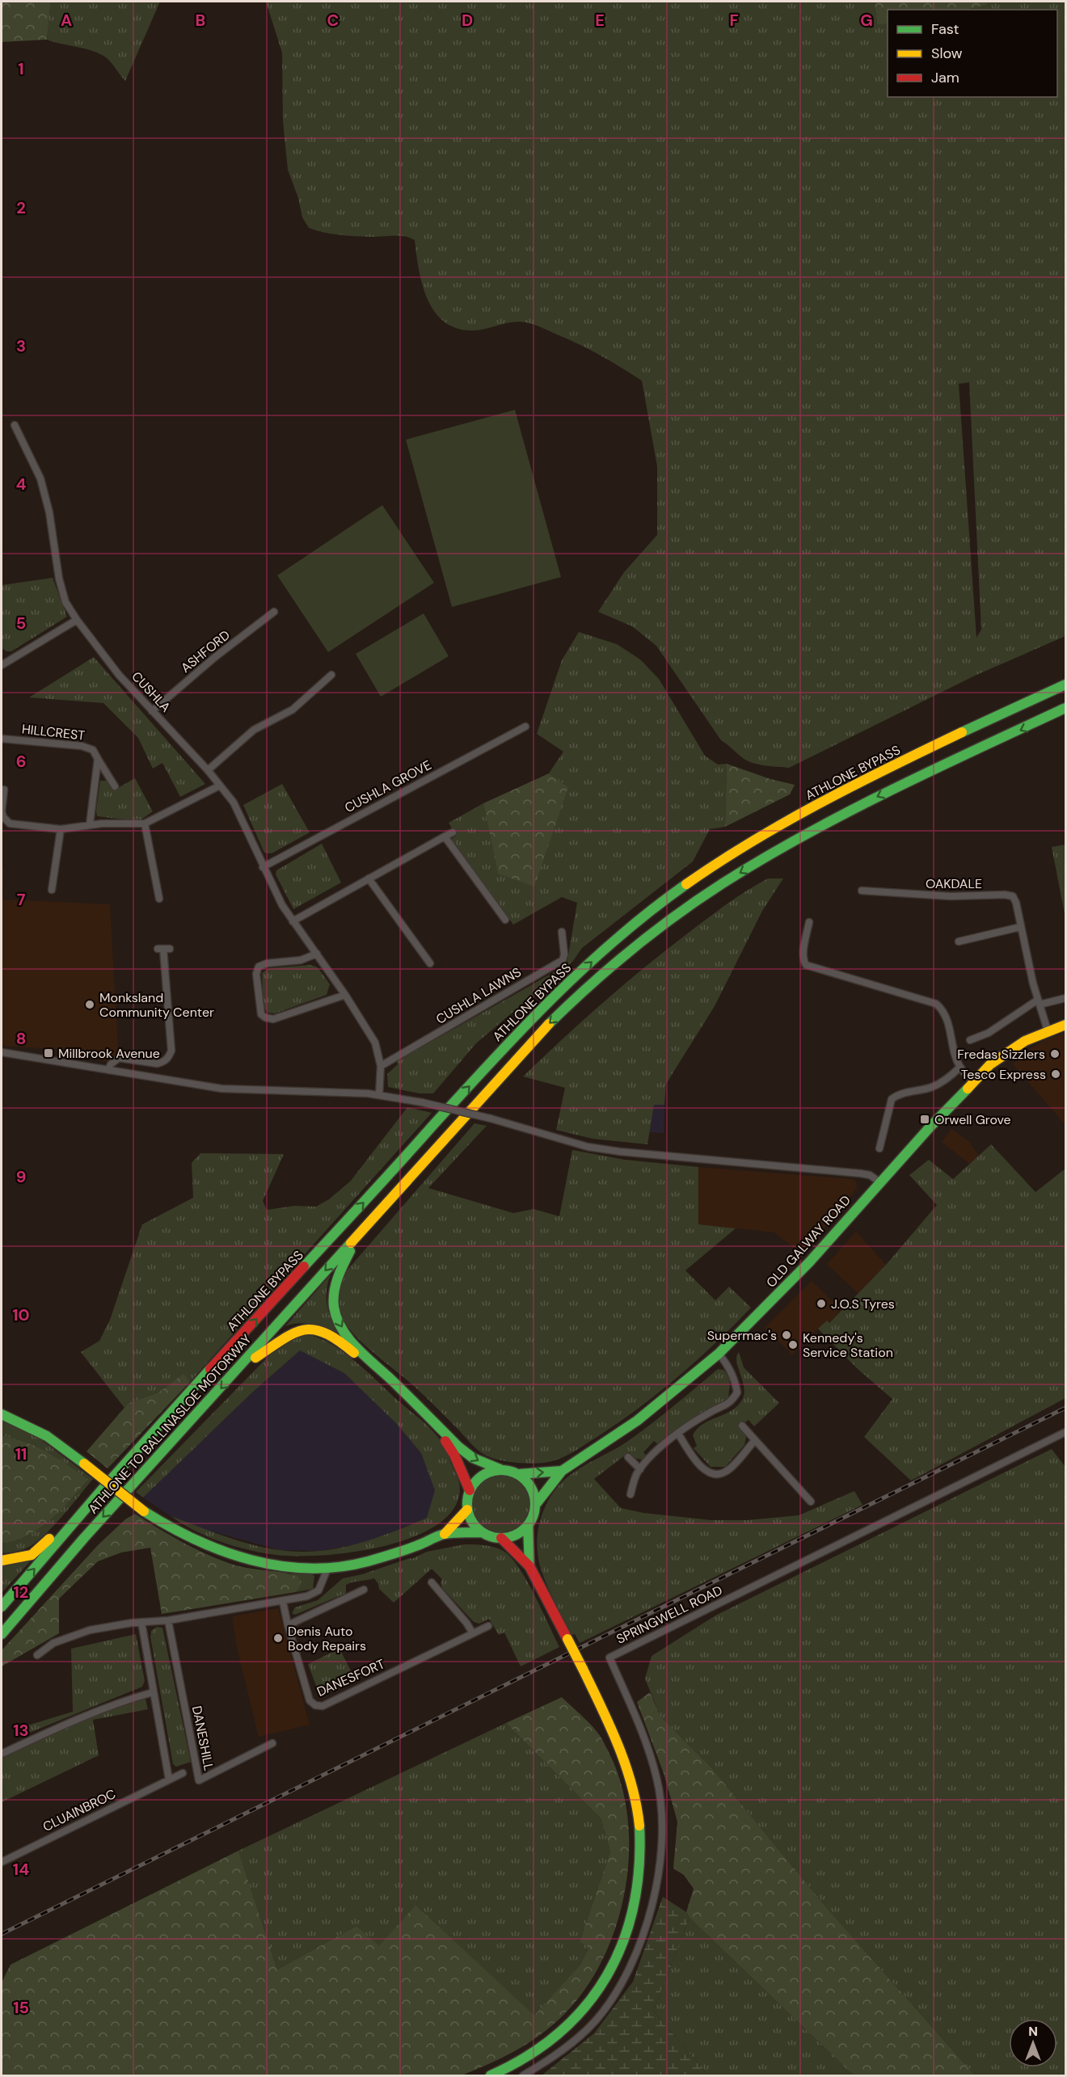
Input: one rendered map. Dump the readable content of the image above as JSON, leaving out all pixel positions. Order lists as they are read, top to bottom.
{
  "streets": {
    "main road": ["ATHLONE BYPASS", "OLD GALWAY ROAD", "ATHLONE TO BALLINASLOE MOTORWAY"],
    "street": [
      "ASHFORD",
      "CUSHLA",
      "HILLCREST",
      "CUSHLA GROVE",
      "OAKDALE",
      "CUSHLA LAWNS",
      "SPRINGWELL ROAD",
      "DANESFORT",
      "DANESHILL",
      "CLUAINBROC"
    ]
  },
  "crossings": [
    ["ASHFORD", "CUSHLA"],
    ["CUSHLA", "CUSHLA GROVE"],
    ["CUSHLA", "CUSHLA LAWNS"],
    ["ATHLONE BYPASS", "ATHLONE TO BALLINASLOE MOTORWAY"],
    ["OAKDALE", "OLD GALWAY ROAD"]
  ],
  "places": {
    "other": [
      "Monksland Community Center",
      "Fredas Sizzlers",
      "Tesco Express",
      "J.O.S Tyres",
      "Supermac's",
      "Kennedy's Service Station",
      "Denis Auto Body Repairs"
    ],
    "transit": ["Millbrook Avenue", "Orwell Grove"]
  },
  "legend": ["Fast", "Slow", "Jam"],
  "north": "top",
  "grid": {
    "columns": [
      "A",
      "B",
      "C",
      "D",
      "E",
      "F",
      "G"
    ],
    "rows": [
      "1",
      "2",
      "3",
      "4",
      "5",
      "6",
      "7",
      "8",
      "9",
      "10",
      "11",
      "12",
      "13",
      "14",
      "15"
    ]
  }
}
